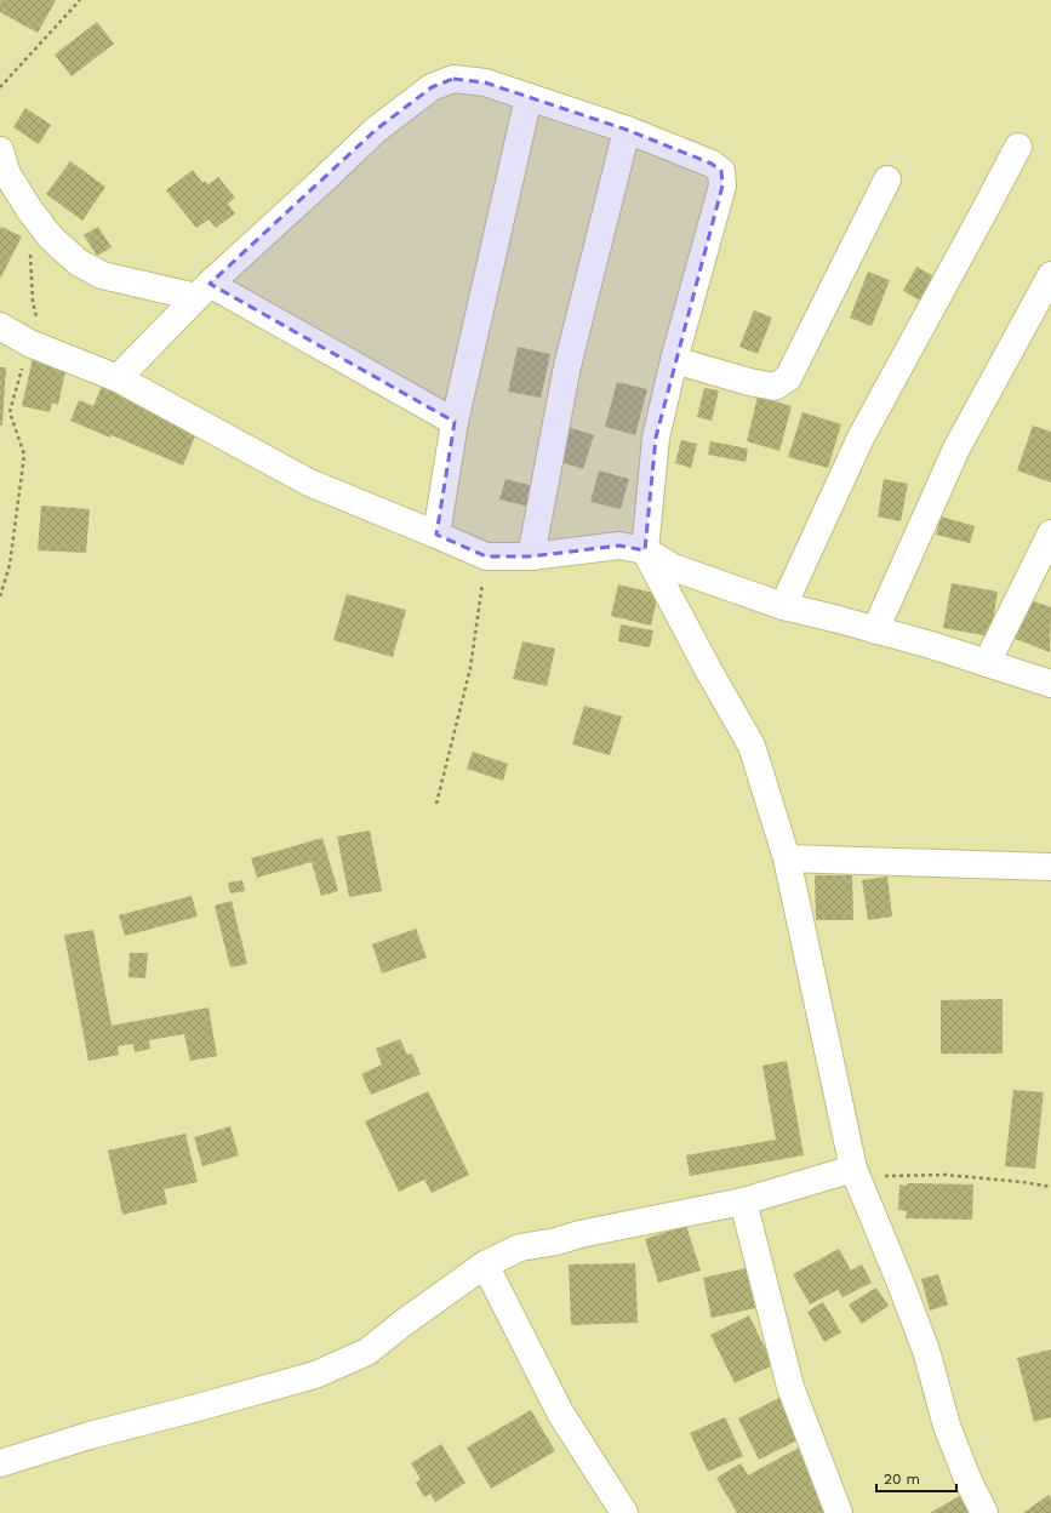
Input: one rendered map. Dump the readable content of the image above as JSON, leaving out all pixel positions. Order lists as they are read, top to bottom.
{
  "scale_bar": "20 m"
}
